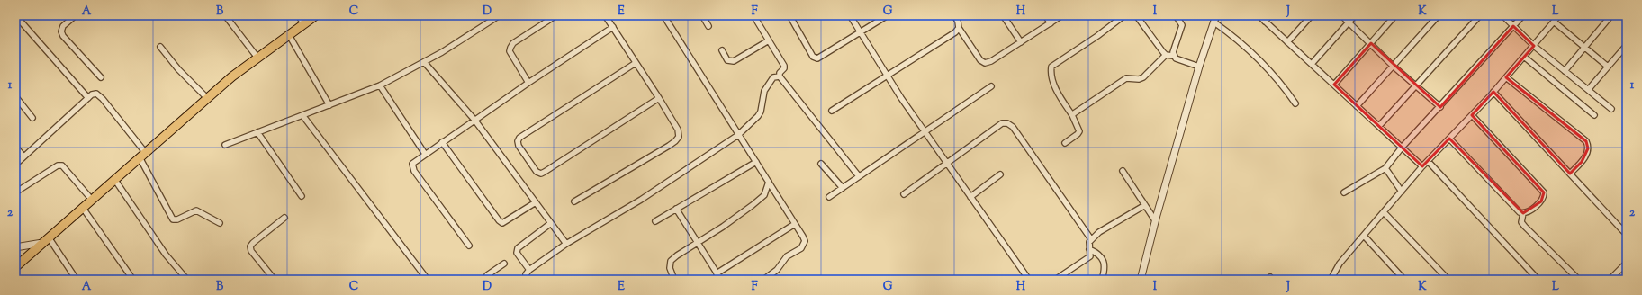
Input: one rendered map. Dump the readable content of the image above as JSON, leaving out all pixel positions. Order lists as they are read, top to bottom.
{
  "grid": {
    "columns": [
      "A",
      "B",
      "C",
      "D",
      "E",
      "F",
      "G",
      "H",
      "I",
      "J",
      "K",
      "L"
    ],
    "rows": ["1", "2"]
  }
}
